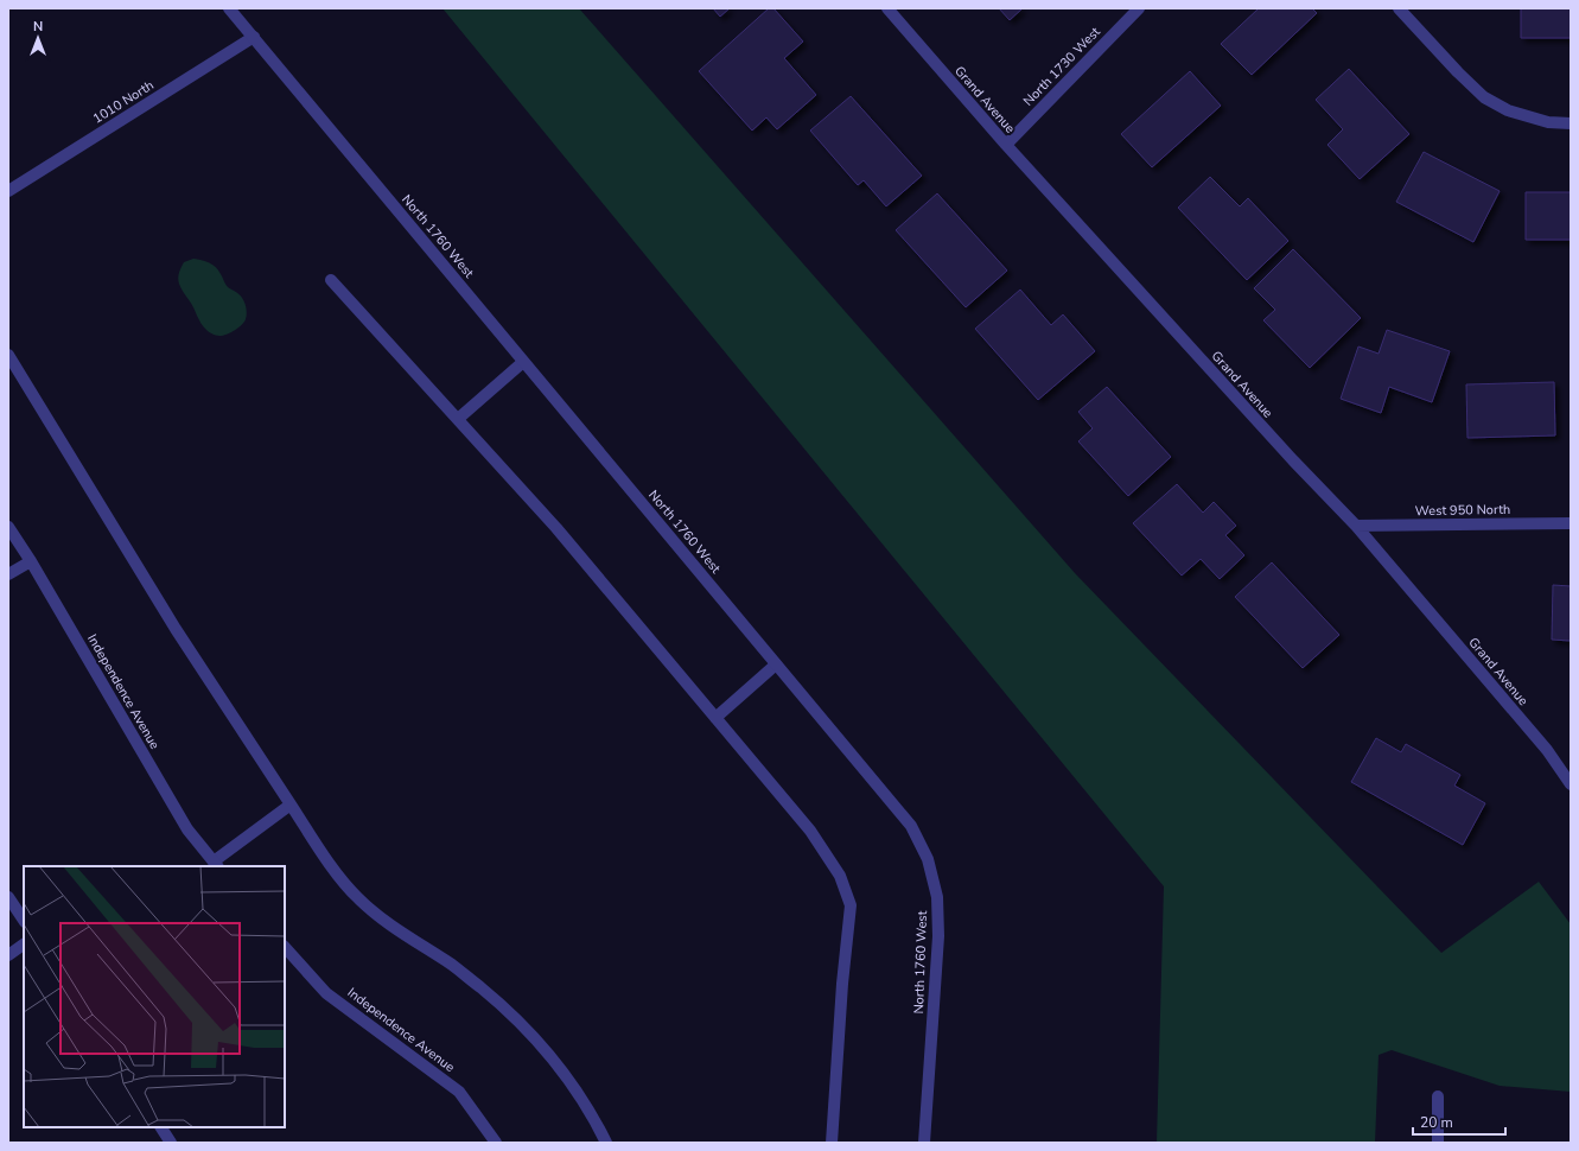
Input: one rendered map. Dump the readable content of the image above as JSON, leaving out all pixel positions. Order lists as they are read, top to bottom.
{
  "streets": {
    "street": [
      "North 1730 West",
      "Grand Avenue",
      "1010 North",
      "North 1760 West",
      "West 950 North",
      "Independence Avenue"
    ]
  },
  "crossings": [
    ["North 1730 West", "Grand Avenue"],
    ["Grand Avenue", "West 950 North"],
    ["1010 North", "North 1760 West"]
  ],
  "scale_bar": "20 m",
  "north": "top"
}
